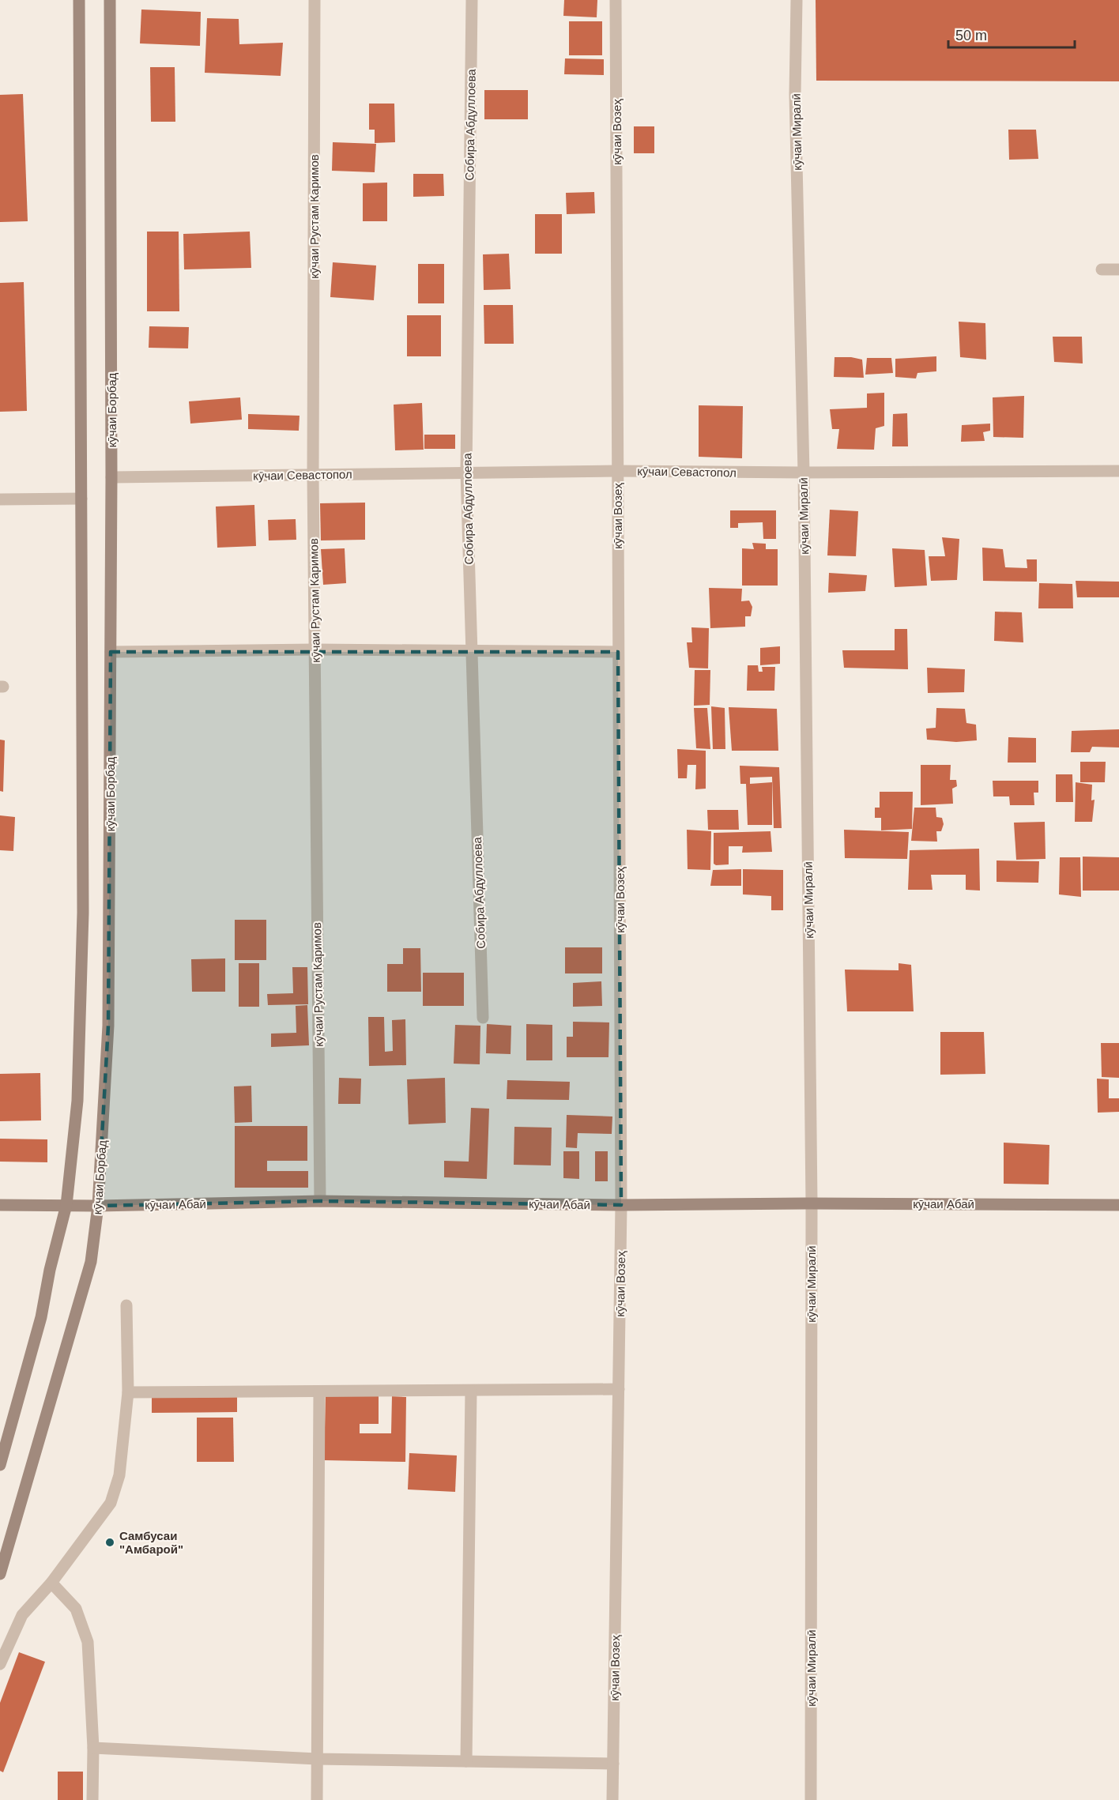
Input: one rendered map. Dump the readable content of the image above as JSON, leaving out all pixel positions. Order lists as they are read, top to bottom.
{
  "streets": {
    "main road": ["кӯчаи Борбад", "кӯчаи Абаӣ"],
    "street": [
      "Собира Абдуллоева",
      "кӯчаи Возеҳ",
      "кӯчаи Миралӣ",
      "кӯчаи Рустам Каримов",
      "кӯчаи Севастопол"
    ]
  },
  "crossings": [
    ["Собира Абдуллоева", "кӯчаи Севастопол"],
    ["кӯчаи Возеҳ", "кӯчаи Севастопол"],
    ["кӯчаи Возеҳ", "кӯчаи Абаӣ"],
    ["кӯчаи Миралӣ", "кӯчаи Севастопол"],
    ["кӯчаи Миралӣ", "кӯчаи Абаӣ"],
    ["кӯчаи Рустам Каримов", "кӯчаи Севастопол"],
    ["кӯчаи Рустам Каримов", "кӯчаи Абаӣ"],
    ["кӯчаи Борбад", "кӯчаи Севастопол"],
    ["кӯчаи Борбад", "кӯчаи Абаӣ"]
  ],
  "places": ["Самбусаи \"Амбарой\""],
  "scale_bar": "50 m"
}
